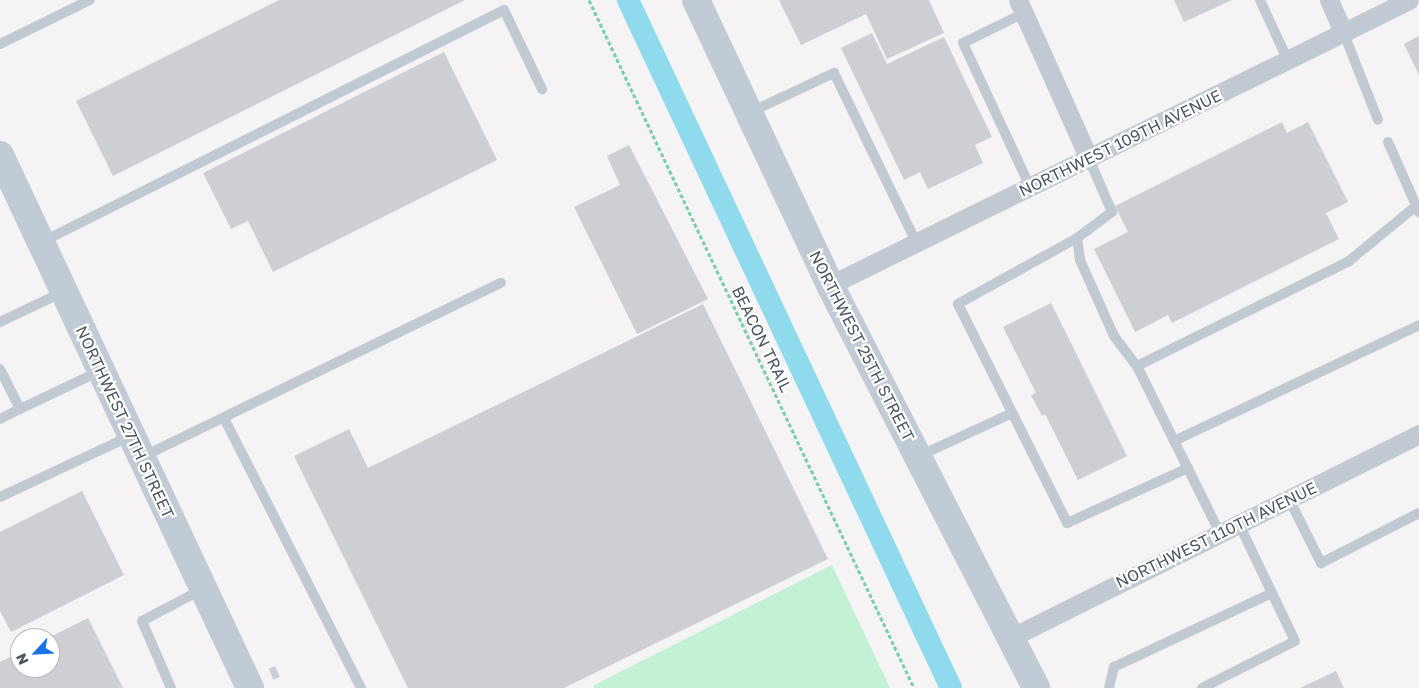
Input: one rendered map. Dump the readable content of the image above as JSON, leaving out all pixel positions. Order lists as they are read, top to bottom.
{
  "streets": {
    "main road": ["NORTHWEST 25TH STREET", "NORTHWEST 27TH STREET"],
    "street": ["NORTHWEST 109TH AVENUE", "NORTHWEST 110TH AVENUE"],
    "path": ["BEACON TRAIL"]
  },
  "crossings": [
    ["NORTHWEST 109TH AVENUE", "NORTHWEST 25TH STREET"],
    ["NORTHWEST 25TH STREET", "NORTHWEST 110TH AVENUE"]
  ],
  "north": "bottom left"
}
